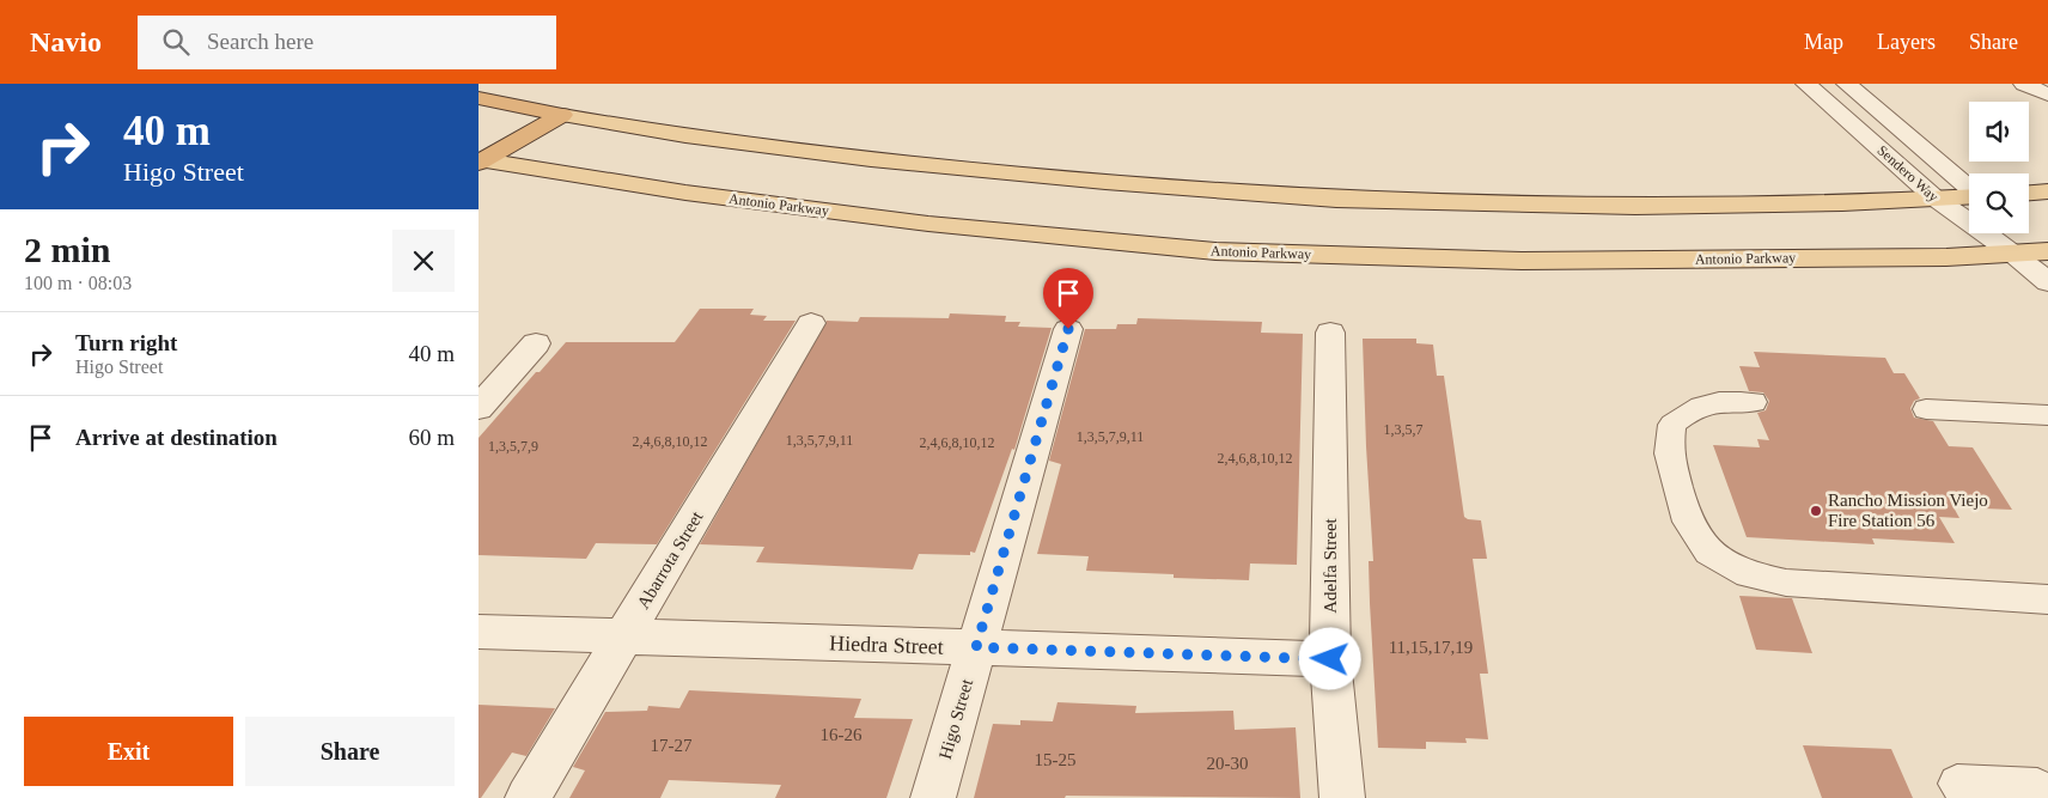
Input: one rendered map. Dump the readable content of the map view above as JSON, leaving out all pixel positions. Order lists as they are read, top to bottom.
{
  "streets": {
    "main road": ["Antonio Parkway"],
    "street": [
      "Sendero Way",
      "Abarrota Street",
      "Adelfa Street",
      "Hiedra Street",
      "Higo Street"
    ]
  },
  "crossings": [
    ["Sendero Way", "Antonio Parkway"],
    ["Abarrota Street", "Hiedra Street"],
    ["Adelfa Street", "Hiedra Street"],
    ["Hiedra Street", "Higo Street"]
  ],
  "places": ["Rancho Mission Viejo Fire Station 56"],
  "house_numbers": [
    "1,3,5,7",
    "1,3,5,7,9,11",
    "1,3,5,7,9,11",
    "2,4,6,8,10,12",
    "2,4,6,8,10,12",
    "1,3,5,7,9",
    "2,4,6,8,10,12",
    "11,15,17,19",
    "16-26",
    "17-27",
    "15-25",
    "20-30"
  ],
  "page": {
    "header": "Navio",
    "search": "Search here",
    "nav": ["Map", "Layers", "Share"],
    "turn": ["40 m", "Higo Street"],
    "heading": ["2 min", "100 m · 08:03"],
    "list": [
      {
        "name": "Turn right",
        "note": "Higo Street",
        "value": "40 m"
      },
      {
        "name": "Arrive at destination",
        "value": "60 m"
      }
    ],
    "buttons": ["Exit", "Share"]
  }
}
